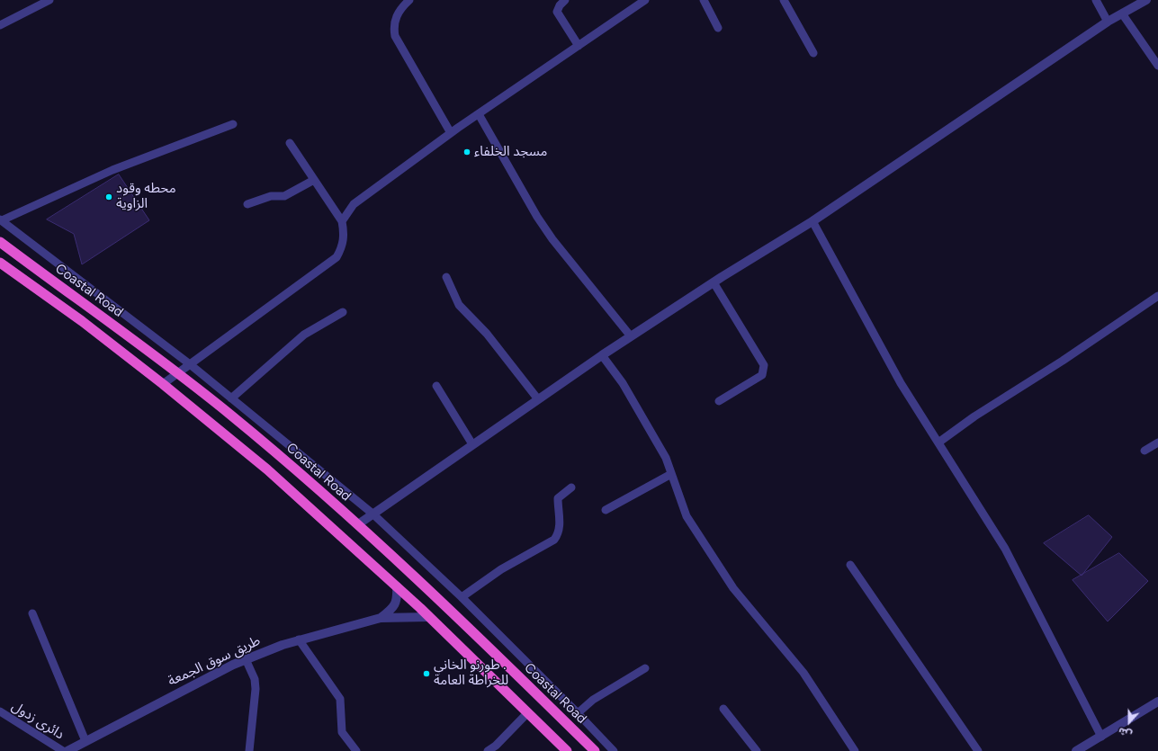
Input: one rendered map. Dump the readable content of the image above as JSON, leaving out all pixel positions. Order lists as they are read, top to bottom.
{
  "streets": {
    "highway": ["Coastal Road"],
    "street": ["طريق سوق الجمعة", "دائرى زدول"]
  },
  "places": ["مسجد الخلفاء", "محطه وقود الزاوية", "طورنو الخاني . للخراطة العامة"],
  "north": "bottom"
}
